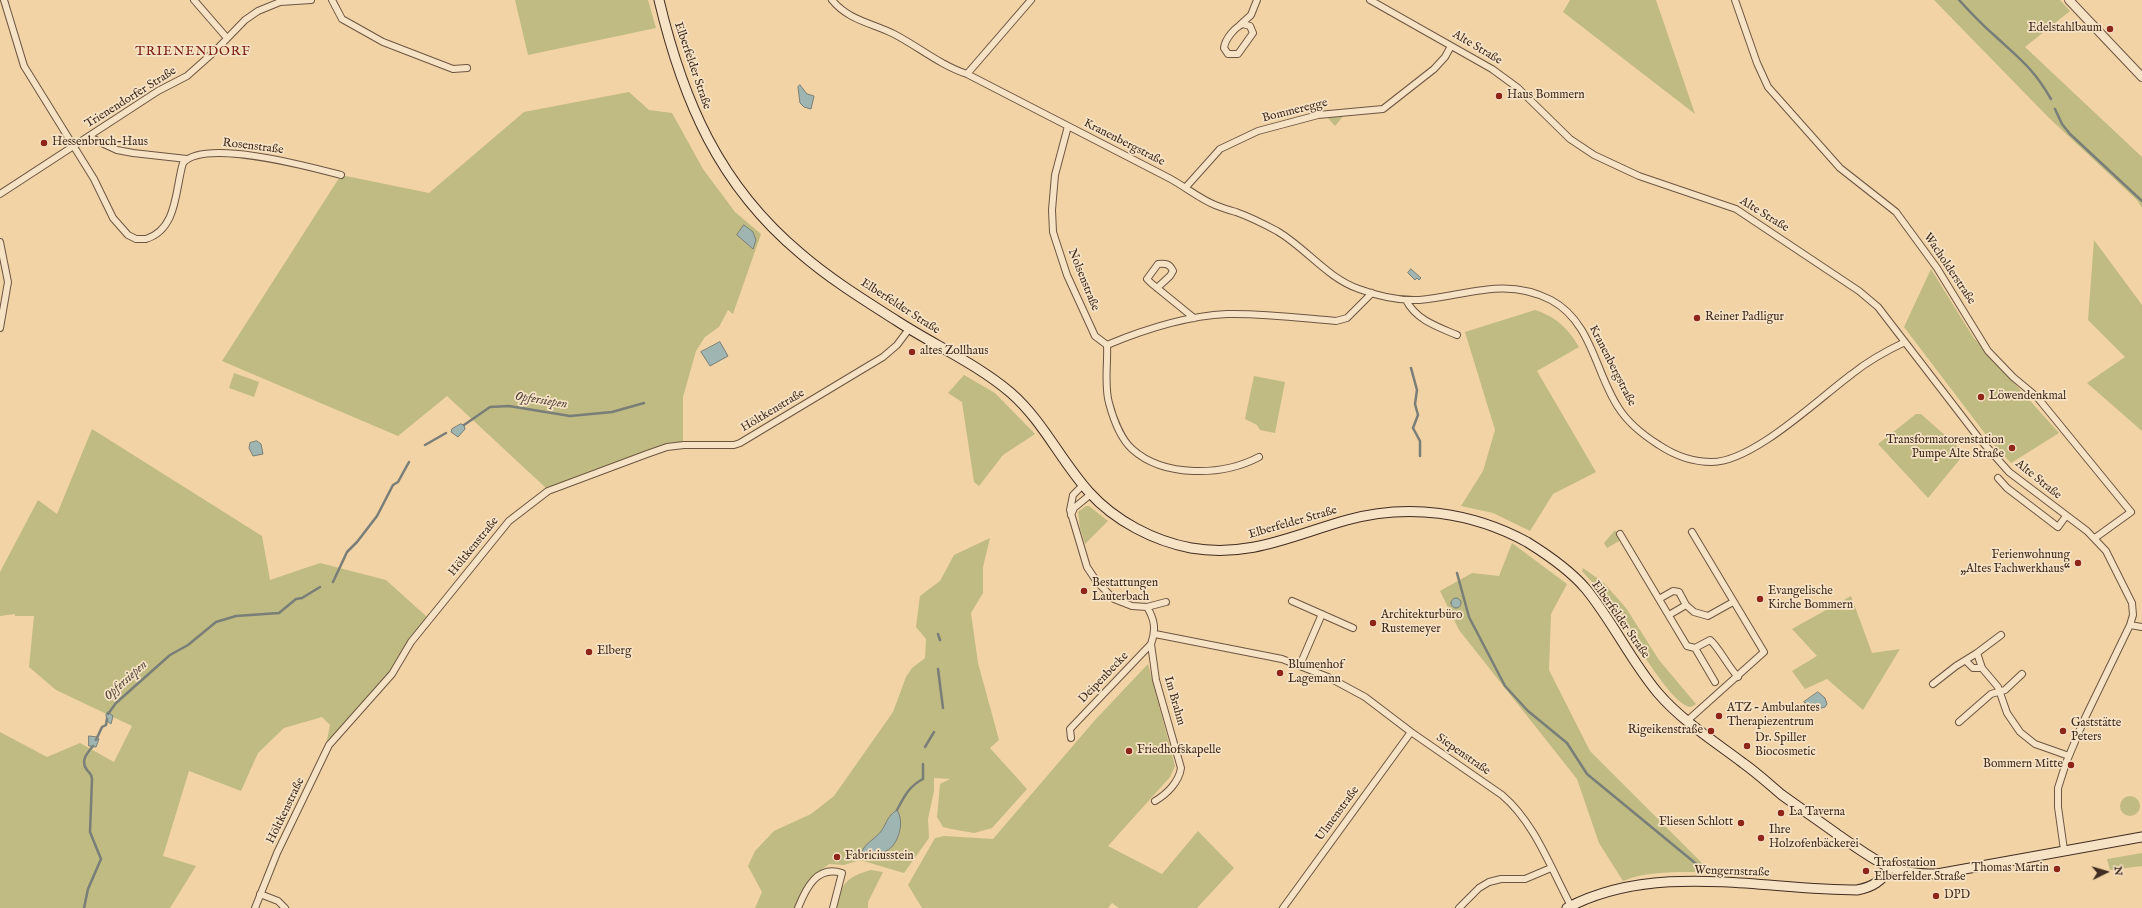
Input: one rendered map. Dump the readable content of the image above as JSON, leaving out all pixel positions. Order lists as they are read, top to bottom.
{
  "streets": {
    "main road": ["Elberfelder Straße", "Wengernstraße"],
    "street": [
      "Alte Straße",
      "Trienendorfer Straße",
      "Bommeregge",
      "Kranenbergstraße",
      "Rosenstraße",
      "Wacholderstraße",
      "Nolsenstraße",
      "Höltkenstraße",
      "Deipenbecke",
      "Im Brahm",
      "Siepenstraße",
      "Ulmenstraße"
    ]
  },
  "crossings": [
    ["Alte Straße", "Elberfelder Straße"],
    ["Alte Straße", "Bommeregge"],
    ["Alte Straße", "Kranenbergstraße"],
    ["Alte Straße", "Wacholderstraße"],
    ["Elberfelder Straße", "Höltkenstraße"],
    ["Elberfelder Straße", "Wengernstraße"],
    ["Bommeregge", "Kranenbergstraße"],
    ["Kranenbergstraße", "Nolsenstraße"],
    ["Deipenbecke", "Im Brahm"],
    ["Deipenbecke", "Siepenstraße"],
    ["Siepenstraße", "Ulmenstraße"],
    ["Siepenstraße", "Wengernstraße"]
  ],
  "districts": ["TRIENENDORF"],
  "water": ["Opfersiepen"],
  "places": [
    "Edelstahlbaum",
    "Haus Bommern",
    "Hessenbruch-Haus",
    "Reiner Padligur",
    "altes Zollhaus",
    "Löwendenkmal",
    "Transformatorenstation Pumpe Alte Straße",
    "Ferienwohnung „Altes Fachwerkhaus“",
    "Bestattungen Lauterbach",
    "Evangelische Kirche Bommern",
    "Architekturbüro Rustemeyer",
    "Elberg",
    "Blumenhof Lagemann",
    "ATZ – Ambulantes Therapiezentrum",
    "Rigeikenstraße",
    "Gaststätte Peters",
    "Dr. Spiller Biocosmetic",
    "Friedhofskapelle",
    "Bommern Mitte",
    "La Taverna",
    "Fliesen Schlott",
    "Ihre Holzofenbäckerei",
    "Fabriciusstein",
    "Thomas Martin",
    "Trafostation Elberfelder Straße",
    "DPD"
  ],
  "north": "right"
}
